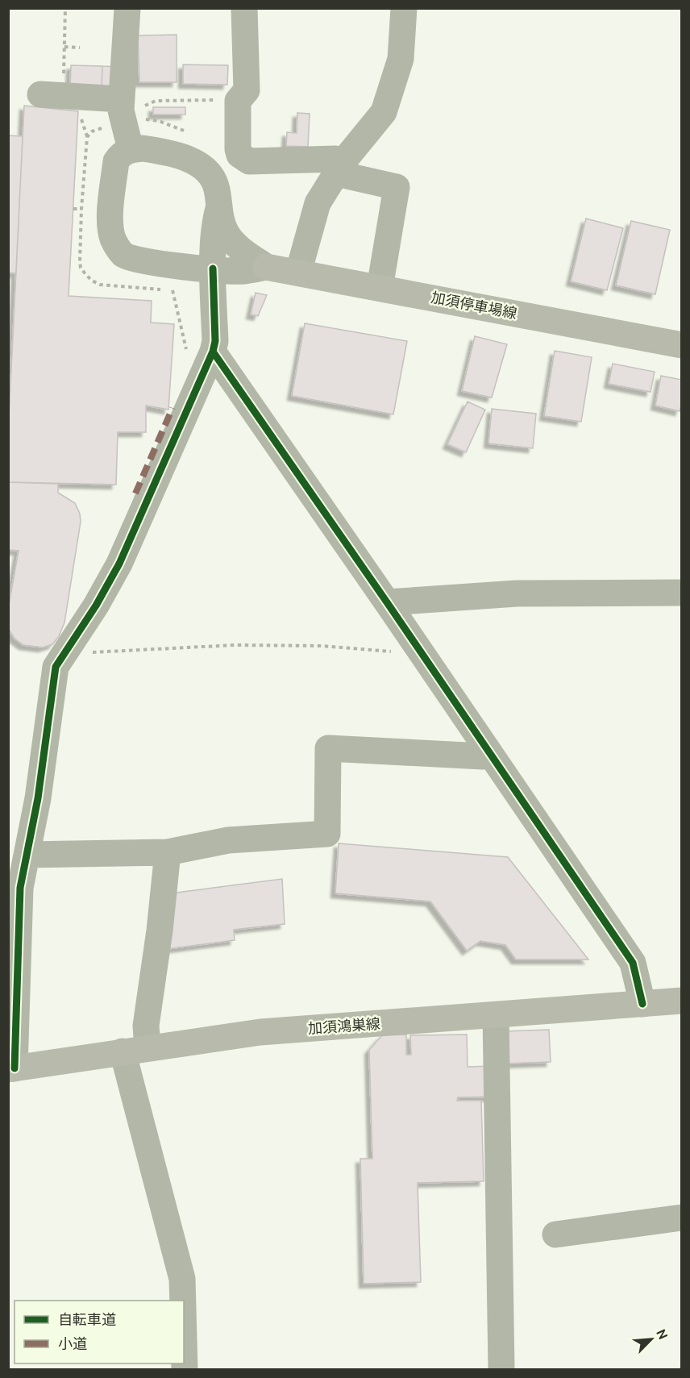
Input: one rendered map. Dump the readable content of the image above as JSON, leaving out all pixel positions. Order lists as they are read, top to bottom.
{
  "streets": {
    "main road": ["加須停車場線", "加須鴻巣線"]
  },
  "legend": ["自転車道", "小道"],
  "north": "top right"
}
